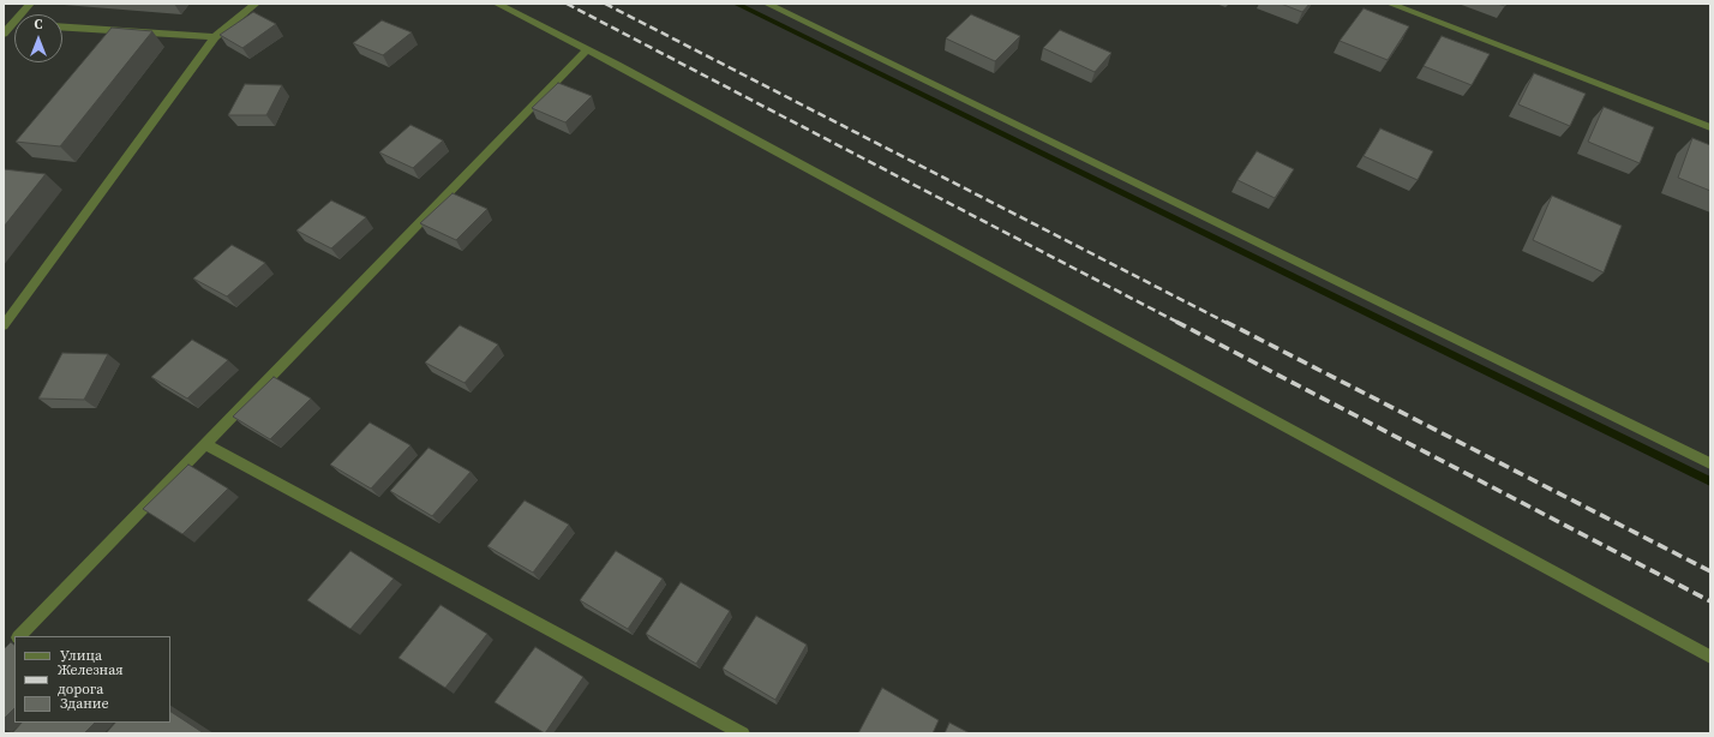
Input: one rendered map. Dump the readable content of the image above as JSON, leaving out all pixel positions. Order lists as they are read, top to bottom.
{
  "legend": ["Улица", "Железная дорога", "Здание"],
  "north": "top"
}
